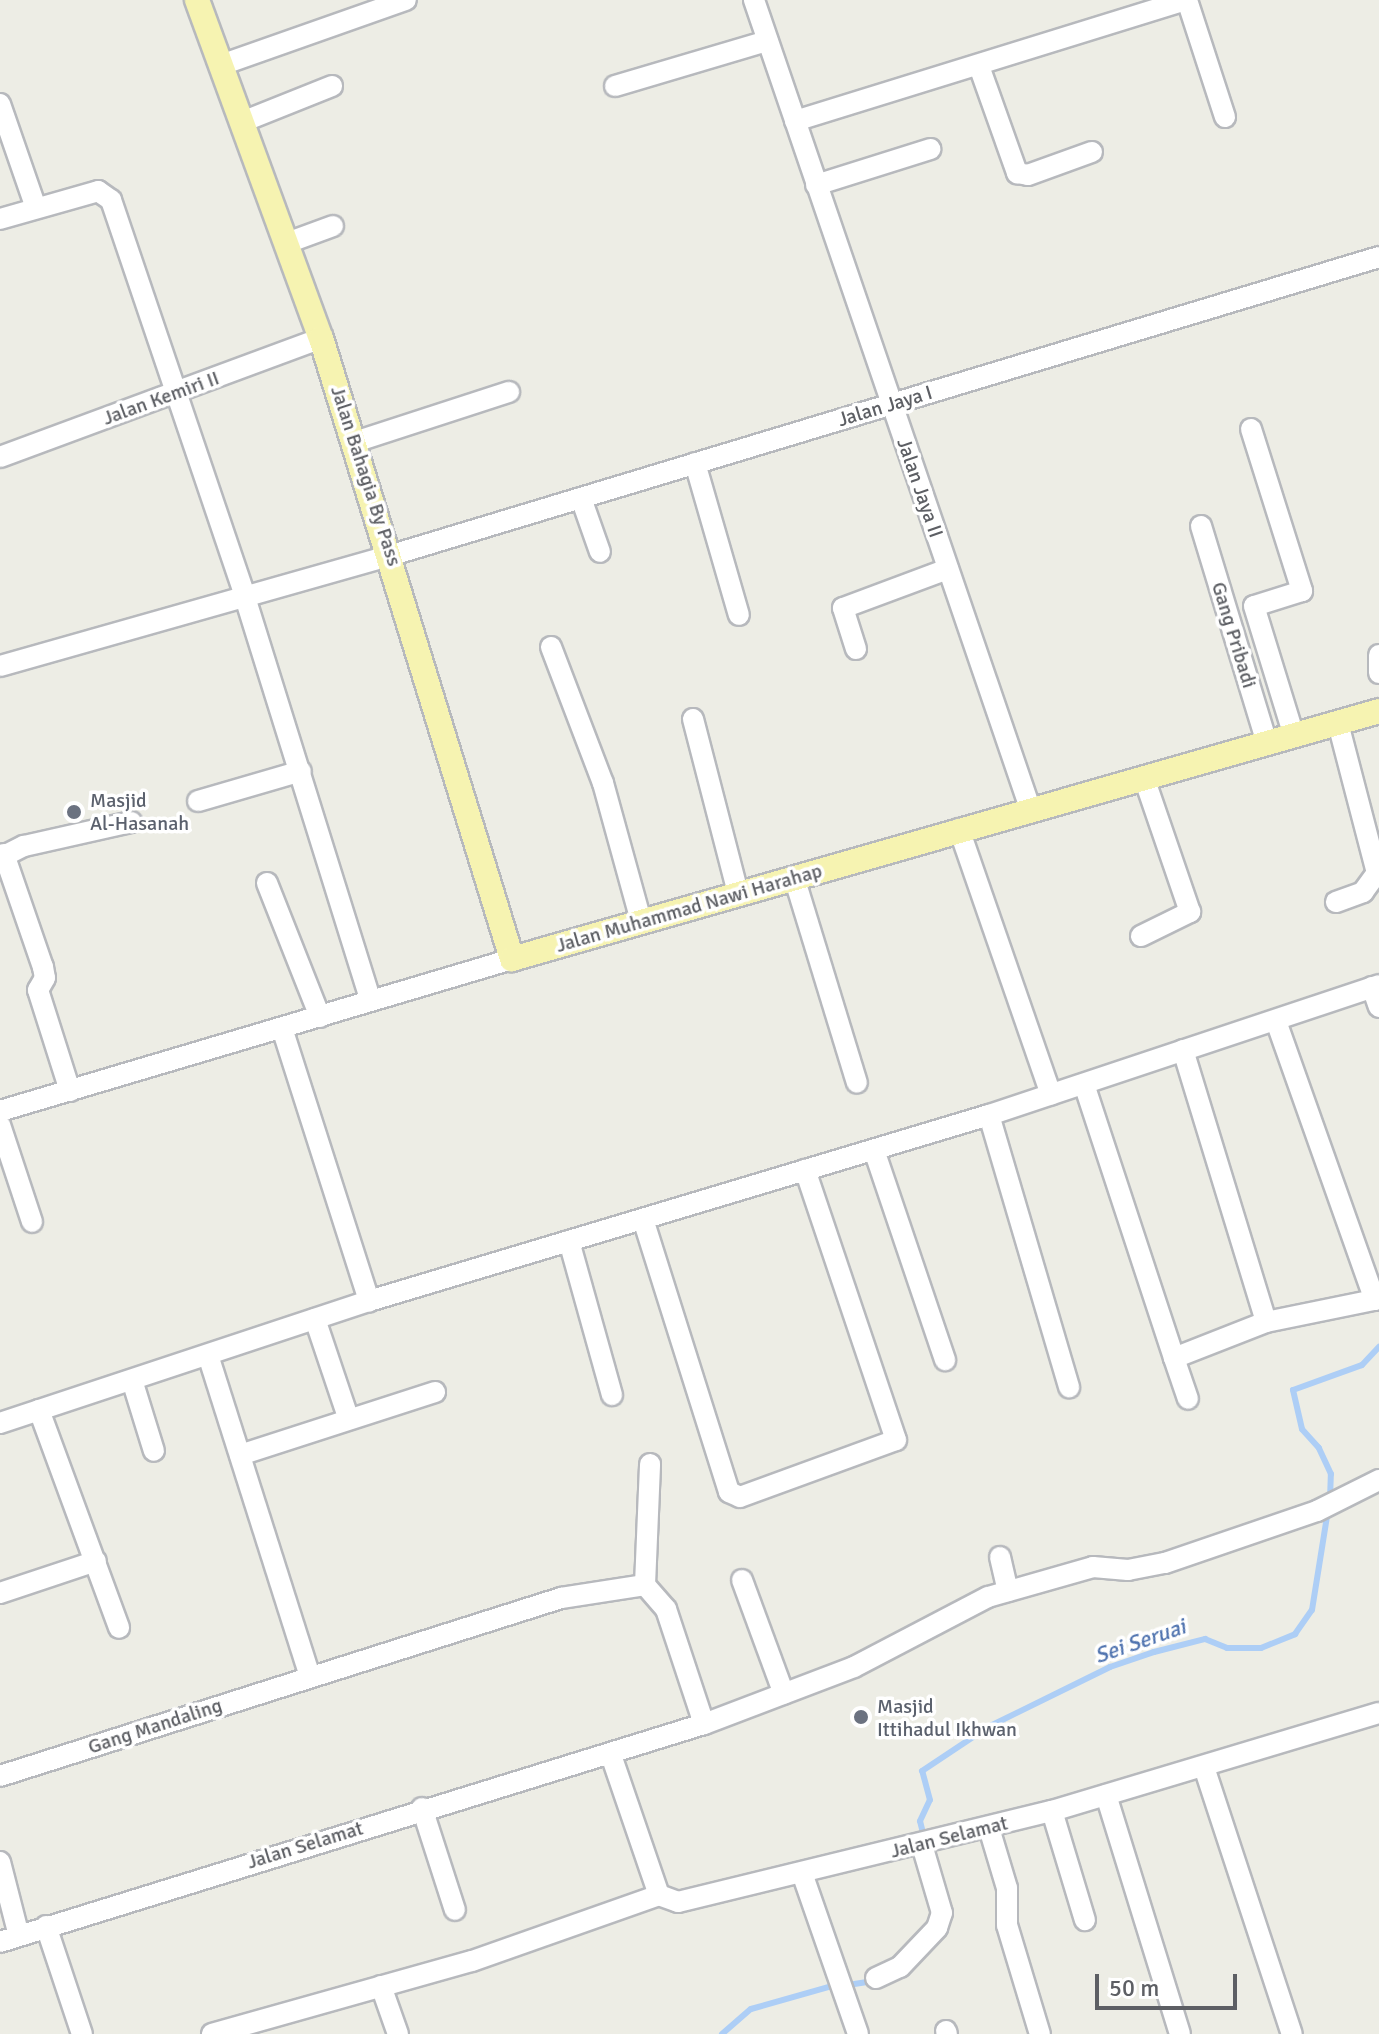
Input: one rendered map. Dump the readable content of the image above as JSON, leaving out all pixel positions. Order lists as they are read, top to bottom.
{
  "streets": {
    "main road": ["Jalan Bahagia By Pass", "Jalan Muhammad Nawi Harahap"],
    "street": [
      "Jalan Kemiri II",
      "Jalan Jaya I",
      "Jalan Jaya II",
      "Gang Pribadi",
      "Gang Mandaling",
      "Jalan Selamat"
    ]
  },
  "crossings": [
    ["Jalan Kemiri II", "Jalan Bahagia By Pass"],
    ["Jalan Jaya I", "Jalan Bahagia By Pass"],
    ["Jalan Jaya I", "Jalan Jaya II"],
    ["Jalan Bahagia By Pass", "Jalan Muhammad Nawi Harahap"],
    ["Jalan Jaya II", "Jalan Muhammad Nawi Harahap"],
    ["Gang Pribadi", "Jalan Muhammad Nawi Harahap"]
  ],
  "water": ["Sei Seruai"],
  "places": ["Masjid Al-Hasanah", "Masjid Ittihadul Ikhwan"],
  "scale_bar": "50 m"
}
